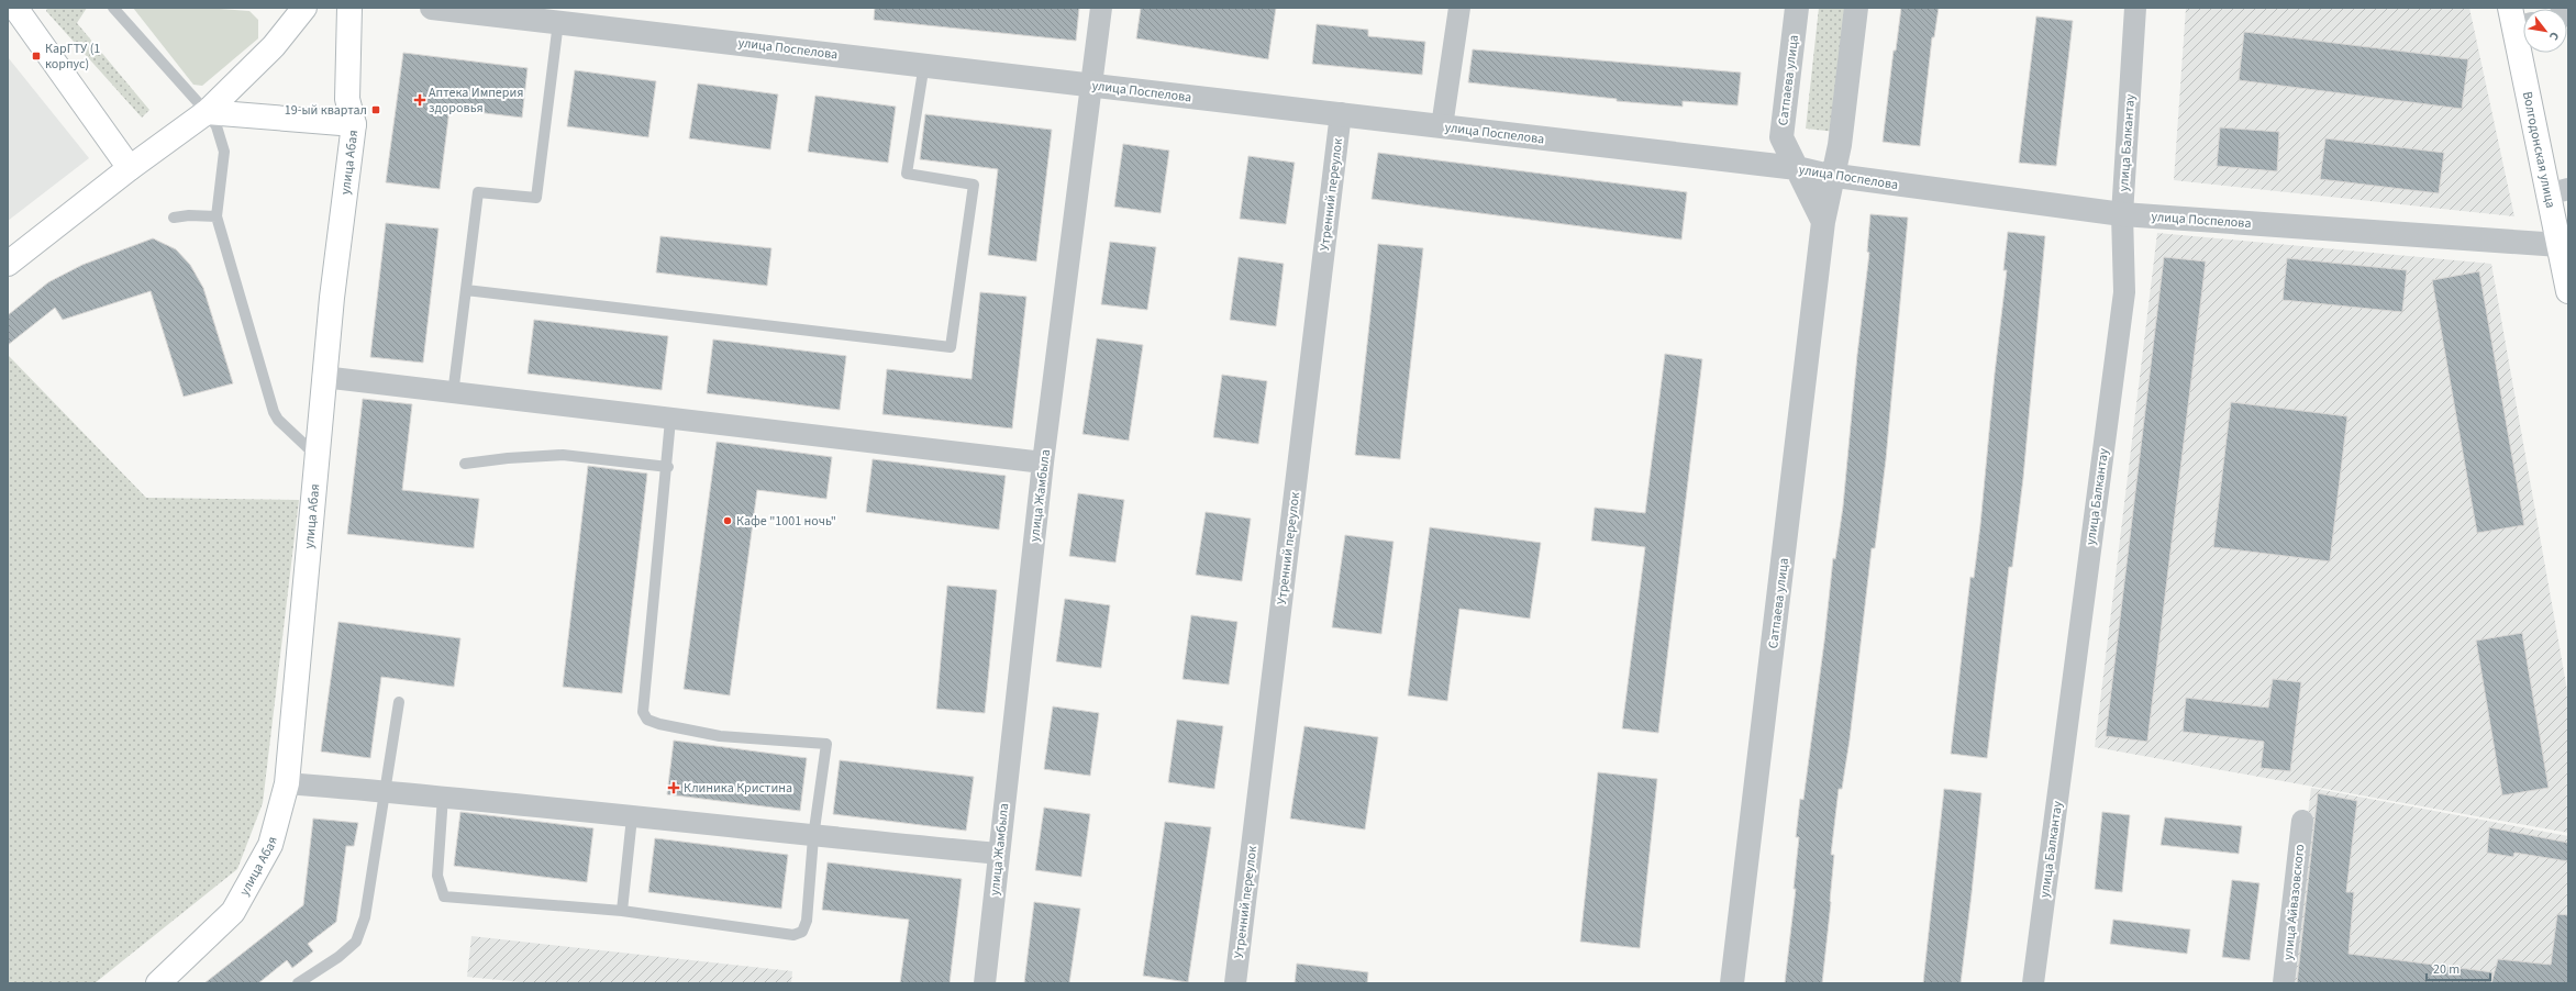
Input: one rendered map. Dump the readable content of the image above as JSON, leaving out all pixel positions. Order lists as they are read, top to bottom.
{
  "streets": {
    "main road": ["Волгодонская улица", "улица Абая"],
    "street": [
      "улица Поспелова",
      "Сатпаева улица",
      "улица Балкантау",
      "Утренний переулок",
      "улица Жамбыла",
      "улица Айвазовского"
    ]
  },
  "crossings": [
    ["улица Поспелова", "Сатпаева улица"],
    ["улица Поспелова", "улица Балкантау"],
    ["улица Поспелова", "Волгодонская улица"],
    ["улица Поспелова", "Утренний переулок"],
    ["улица Поспелова", "улица Жамбыла"]
  ],
  "places": {
    "transit": ["КарГТУ (1 корпус)", "19-ый квартал"],
    "health": ["Аптека Империя здоровья", "Клиника Кристина"],
    "other": ["Кафе \"1001 ночь\""]
  },
  "scale_bar": "20 m",
  "north": "bottom right"
}
